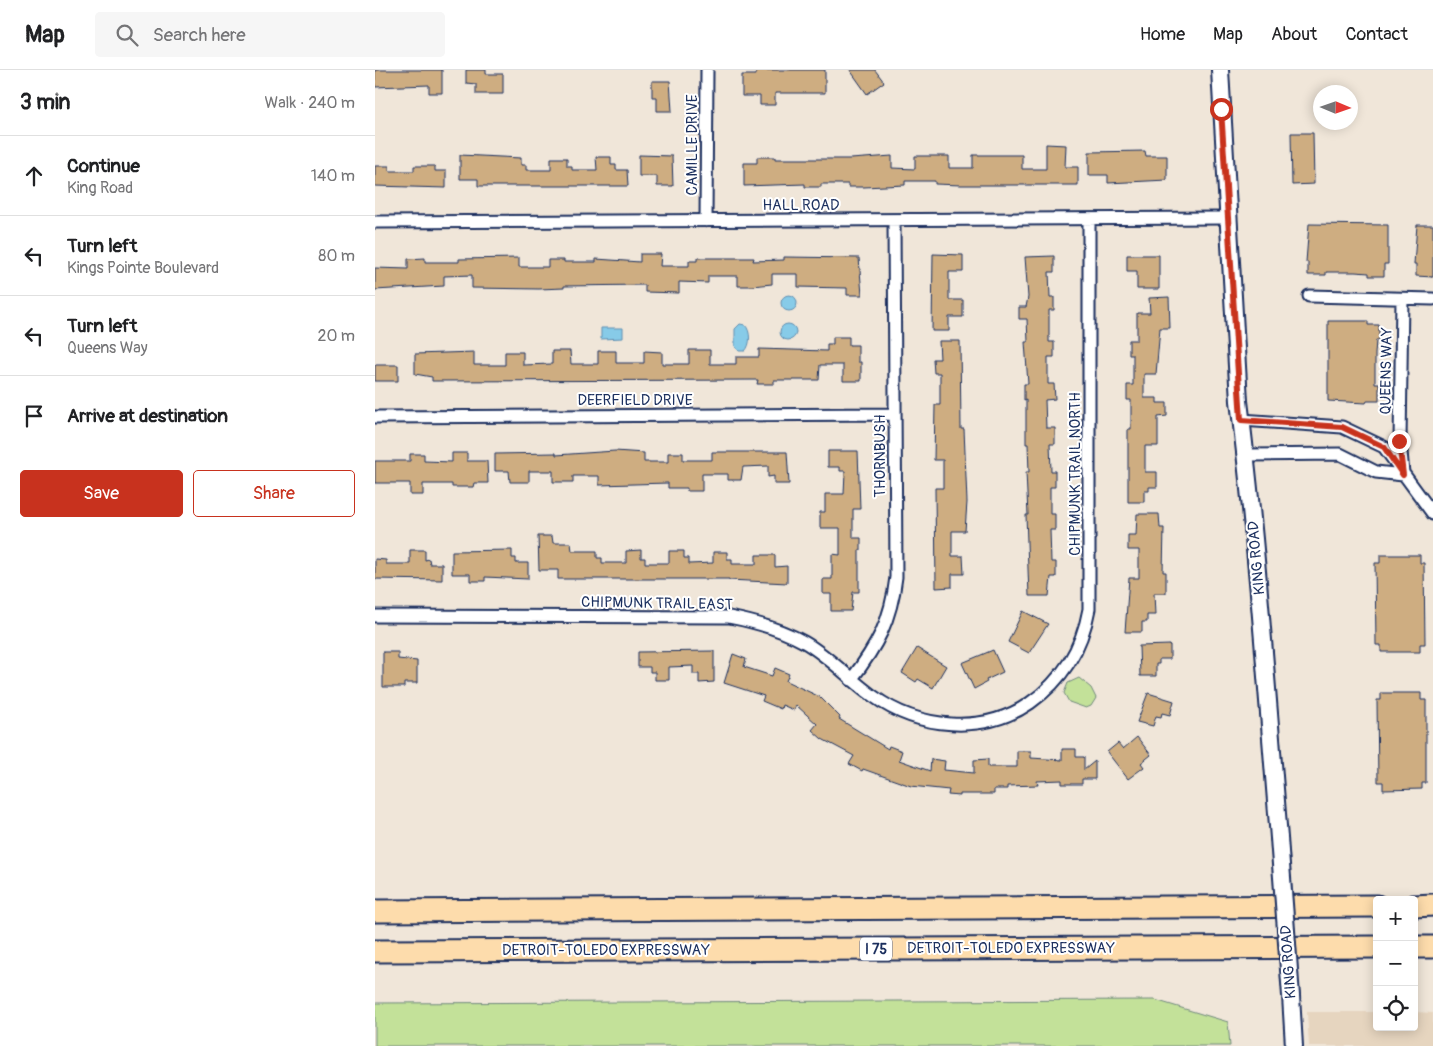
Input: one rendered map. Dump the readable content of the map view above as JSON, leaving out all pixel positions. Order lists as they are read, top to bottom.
{
  "streets": {
    "highway": ["DETROIT-TOLEDO EXPRESSWAY", "I 75"],
    "main road": ["KING ROAD"],
    "street": [
      "CAMILLE DRIVE",
      "HALL ROAD",
      "QUEENS WAY",
      "DEERFIELD DRIVE",
      "THORNBUSH",
      "CHIPMUNK TRAIL NORTH",
      "CHIPMUNK TRAIL EAST"
    ]
  },
  "crossings": [
    ["CAMILLE DRIVE", "HALL ROAD"],
    ["HALL ROAD", "THORNBUSH"],
    ["HALL ROAD", "CHIPMUNK TRAIL NORTH"],
    ["HALL ROAD", "KING ROAD"],
    ["DEERFIELD DRIVE", "THORNBUSH"],
    ["THORNBUSH", "CHIPMUNK TRAIL EAST"],
    ["CHIPMUNK TRAIL NORTH", "CHIPMUNK TRAIL EAST"]
  ],
  "north": "right",
  "page": {
    "header": "Map",
    "search": "Search here",
    "nav": [
      "Home",
      "Map",
      "About",
      "Contact"
    ],
    "heading": ["3 min", "Walk · 240 m"],
    "list": [
      ["Continue", "King Road", "140 m"],
      ["Turn left", "Kings Pointe Boulevard", "80 m"],
      ["Turn left", "Queens Way", "20 m"],
      "Arrive at destination"
    ],
    "buttons": ["Save", "Share"],
    "map_buttons": ["+", "−"]
  }
}
